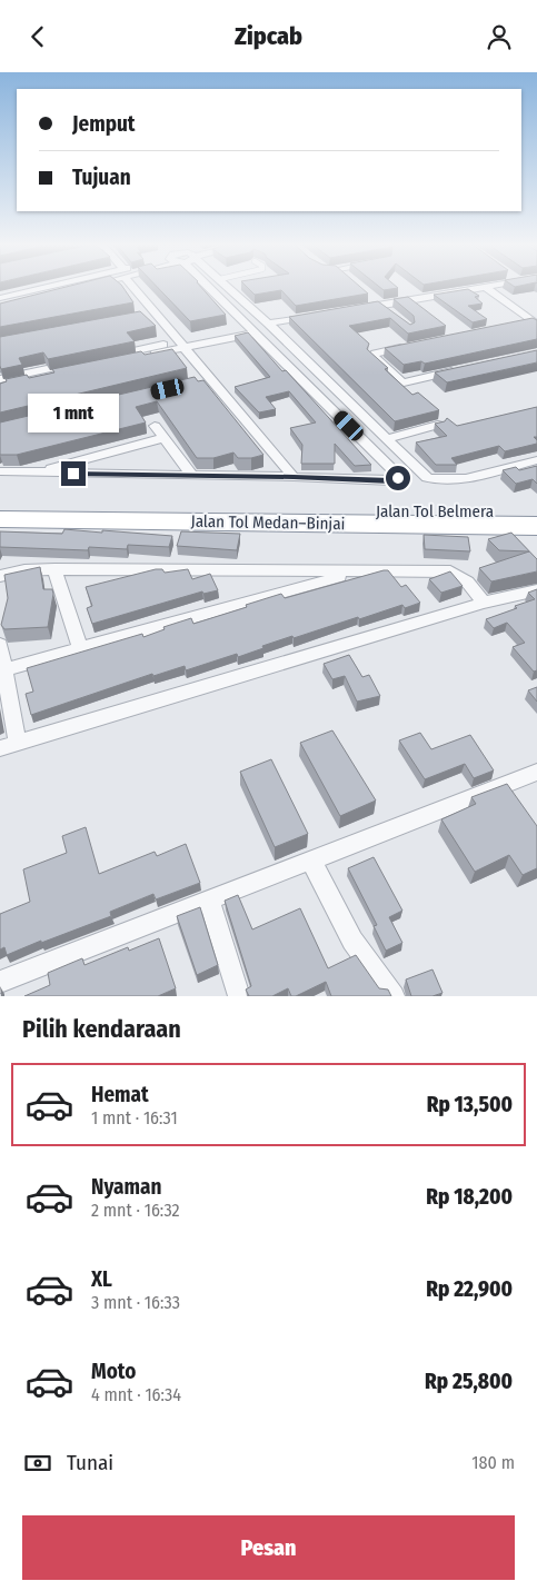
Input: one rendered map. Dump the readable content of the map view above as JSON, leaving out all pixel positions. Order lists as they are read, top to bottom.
{
  "streets": {
    "highway": ["Jalan Tol Belmera", "Jalan Tol Medan–Binjai"]
  },
  "page": {
    "header": "Zipcab",
    "banner": ["Jemput", "Tujuan"],
    "bubble": "1 mnt",
    "heading": "Pilih kendaraan",
    "list": [
      {
        "name": "Hemat",
        "note": "1 mnt · 16:31",
        "value": "Rp 13,500"
      },
      {
        "name": "Nyaman",
        "note": "2 mnt · 16:32",
        "value": "Rp 18,200"
      },
      {
        "name": "XL",
        "note": "3 mnt · 16:33",
        "value": "Rp 22,900"
      },
      {
        "name": "Moto",
        "note": "4 mnt · 16:34",
        "value": "Rp 25,800"
      }
    ],
    "pay": ["Tunai", "180 m"],
    "buttons": "Pesan"
  }
}
